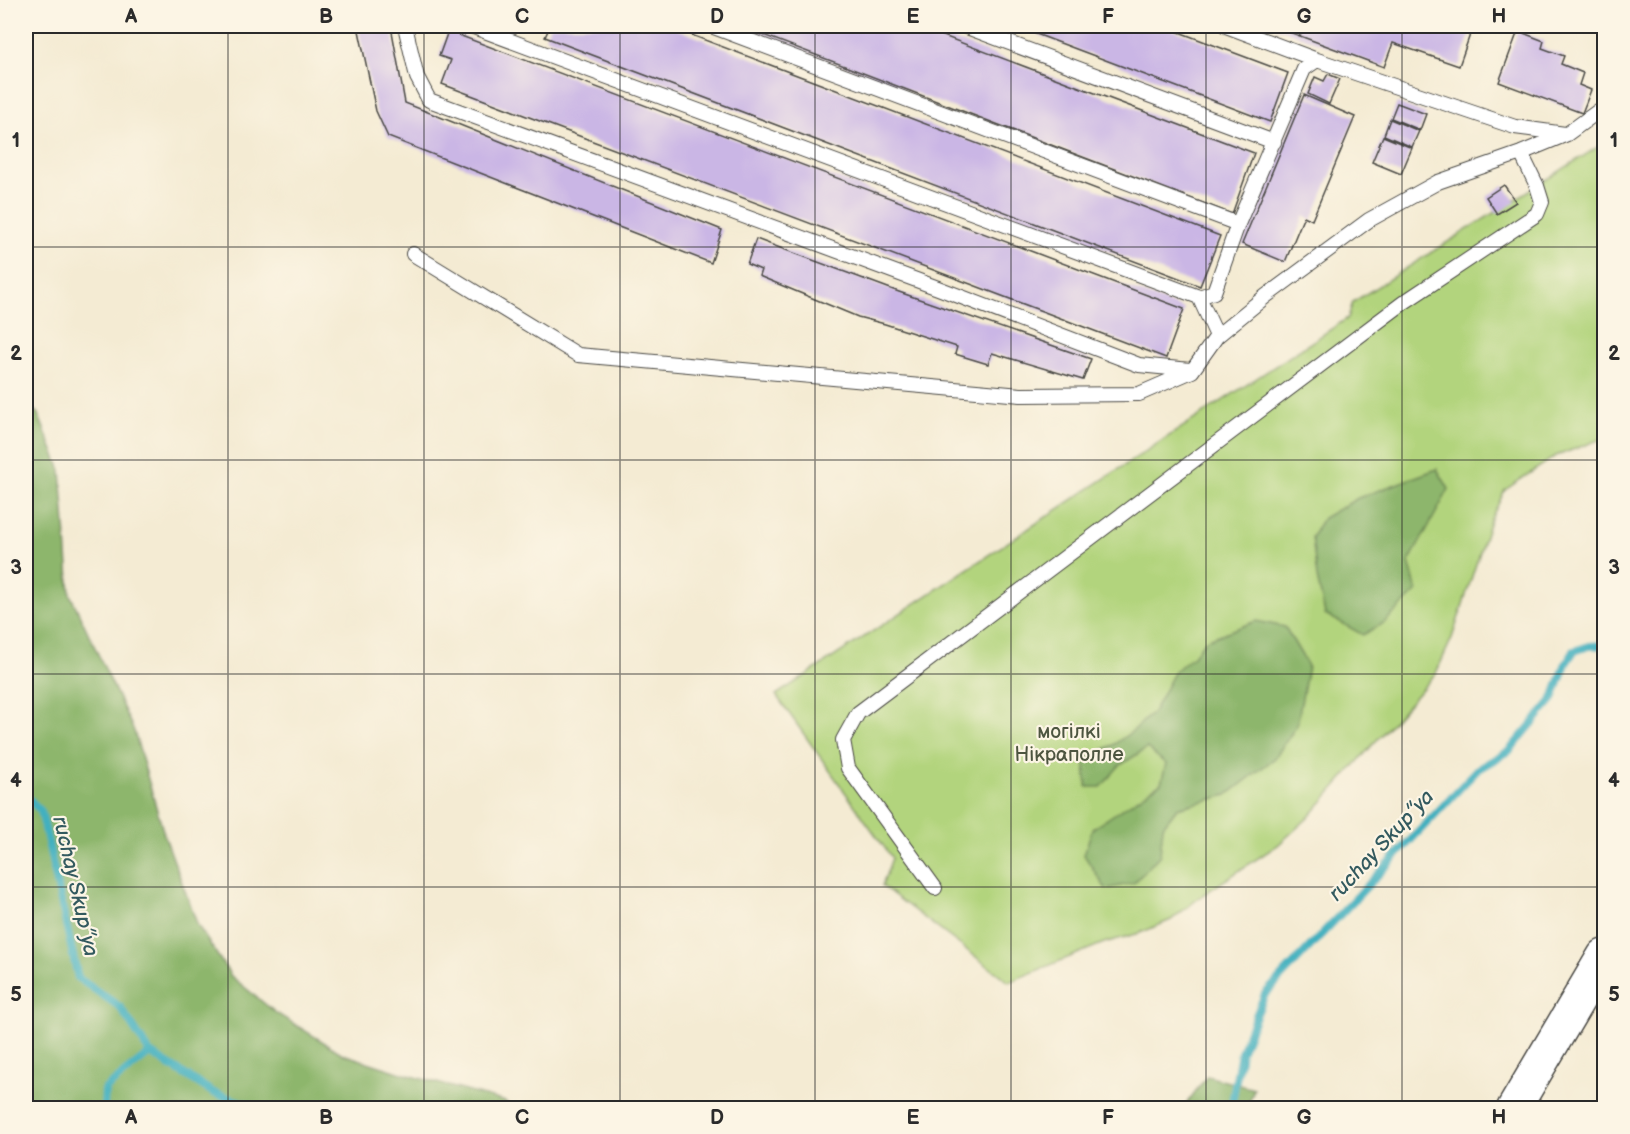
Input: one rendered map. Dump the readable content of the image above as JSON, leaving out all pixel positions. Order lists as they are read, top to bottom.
{
  "water": ["ruchay Skup’’ya"],
  "parks": ["могілкі Нікраполле"],
  "grid": {
    "columns": [
      "A",
      "B",
      "C",
      "D",
      "E",
      "F",
      "G",
      "H"
    ],
    "rows": [
      "1",
      "2",
      "3",
      "4",
      "5"
    ]
  }
}
